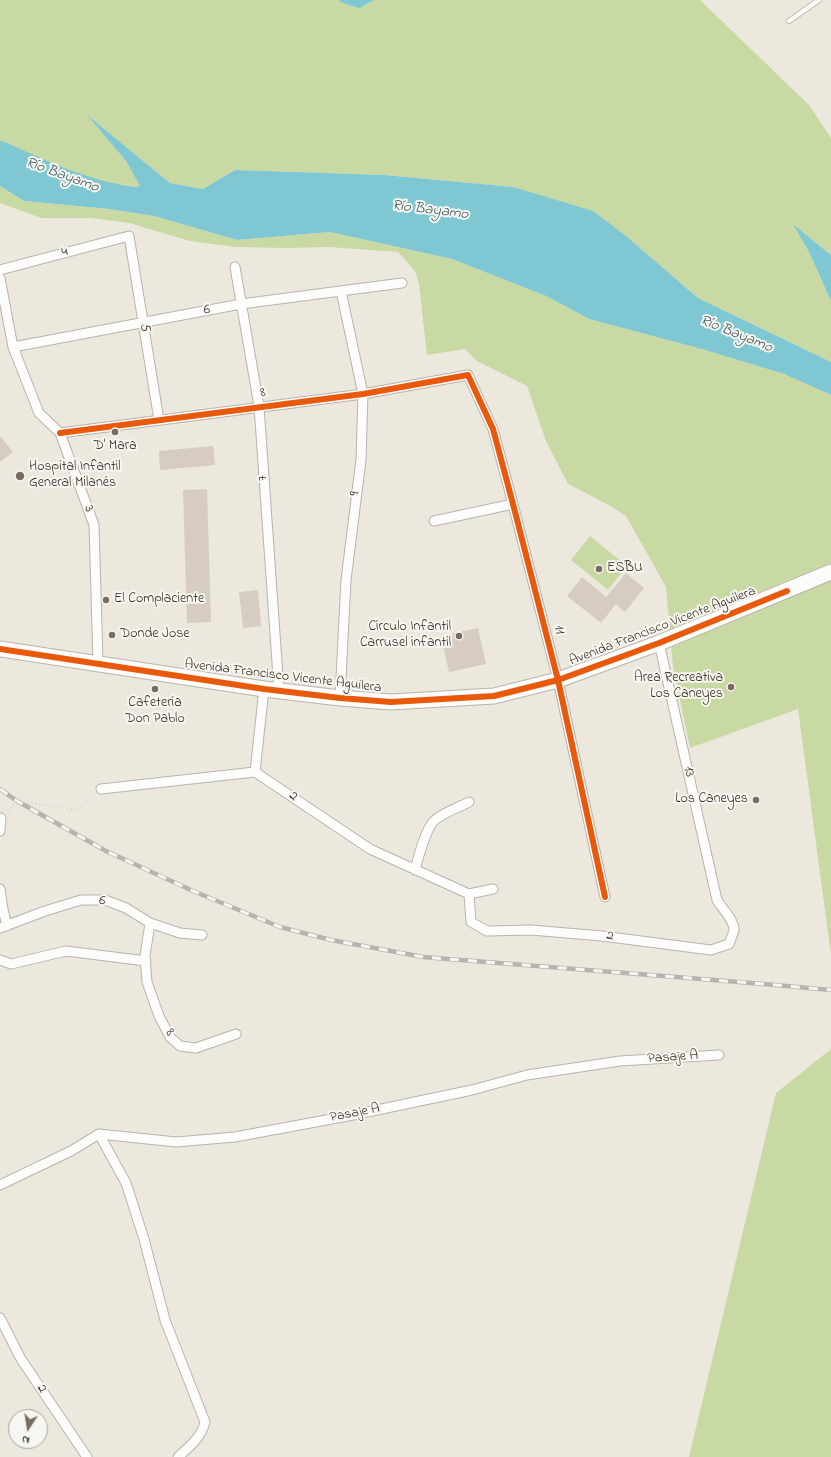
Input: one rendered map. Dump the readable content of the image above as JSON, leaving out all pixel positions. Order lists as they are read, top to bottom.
{
  "streets": {
    "main road": ["Avenida Francisco Vicente Aguilera"],
    "street": [
      "4",
      "6",
      "5",
      "8",
      "7",
      "9",
      "3",
      "11",
      "13",
      "2",
      "Pasaje A"
    ]
  },
  "crossings": [
    ["4", "5"],
    ["6", "5"],
    ["6", "8"],
    ["6", "7"],
    ["6", "9"],
    ["6", "3"],
    ["5", "8"],
    ["8", "7"],
    ["8", "9"],
    ["8", "3"],
    ["8", "11"],
    ["7", "Avenida Francisco Vicente Aguilera"],
    ["7", "2"],
    ["9", "Avenida Francisco Vicente Aguilera"],
    ["3", "Avenida Francisco Vicente Aguilera"],
    ["Avenida Francisco Vicente Aguilera", "11"],
    ["Avenida Francisco Vicente Aguilera", "13"],
    ["13", "2"]
  ],
  "water": ["Río Bayamo"],
  "places": [
    "D' Mara",
    "Hospital Infantil General Milanés",
    "ESBU",
    "El Complaciente",
    "Donde Jose",
    "Círculo Infantil Carrusel infantil",
    "Area Recreativa Los Caneyes",
    "Cafetería Don Pablo",
    "Los Caneyes"
  ],
  "north": "bottom"
}
